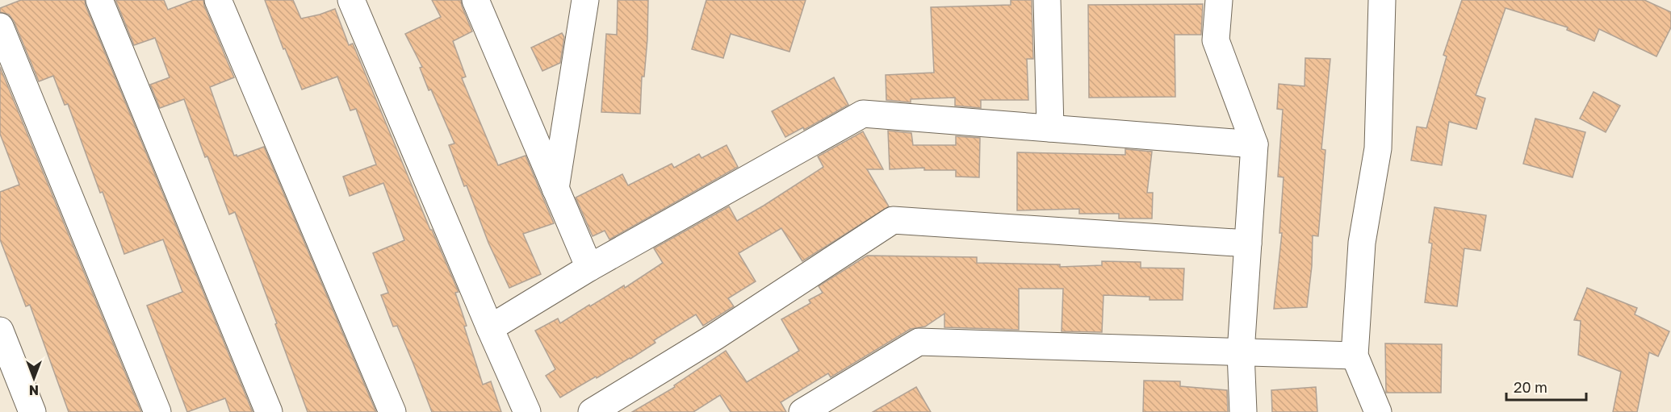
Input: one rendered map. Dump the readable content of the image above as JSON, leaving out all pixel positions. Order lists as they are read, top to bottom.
{
  "scale_bar": "20 m",
  "north": "bottom"
}
